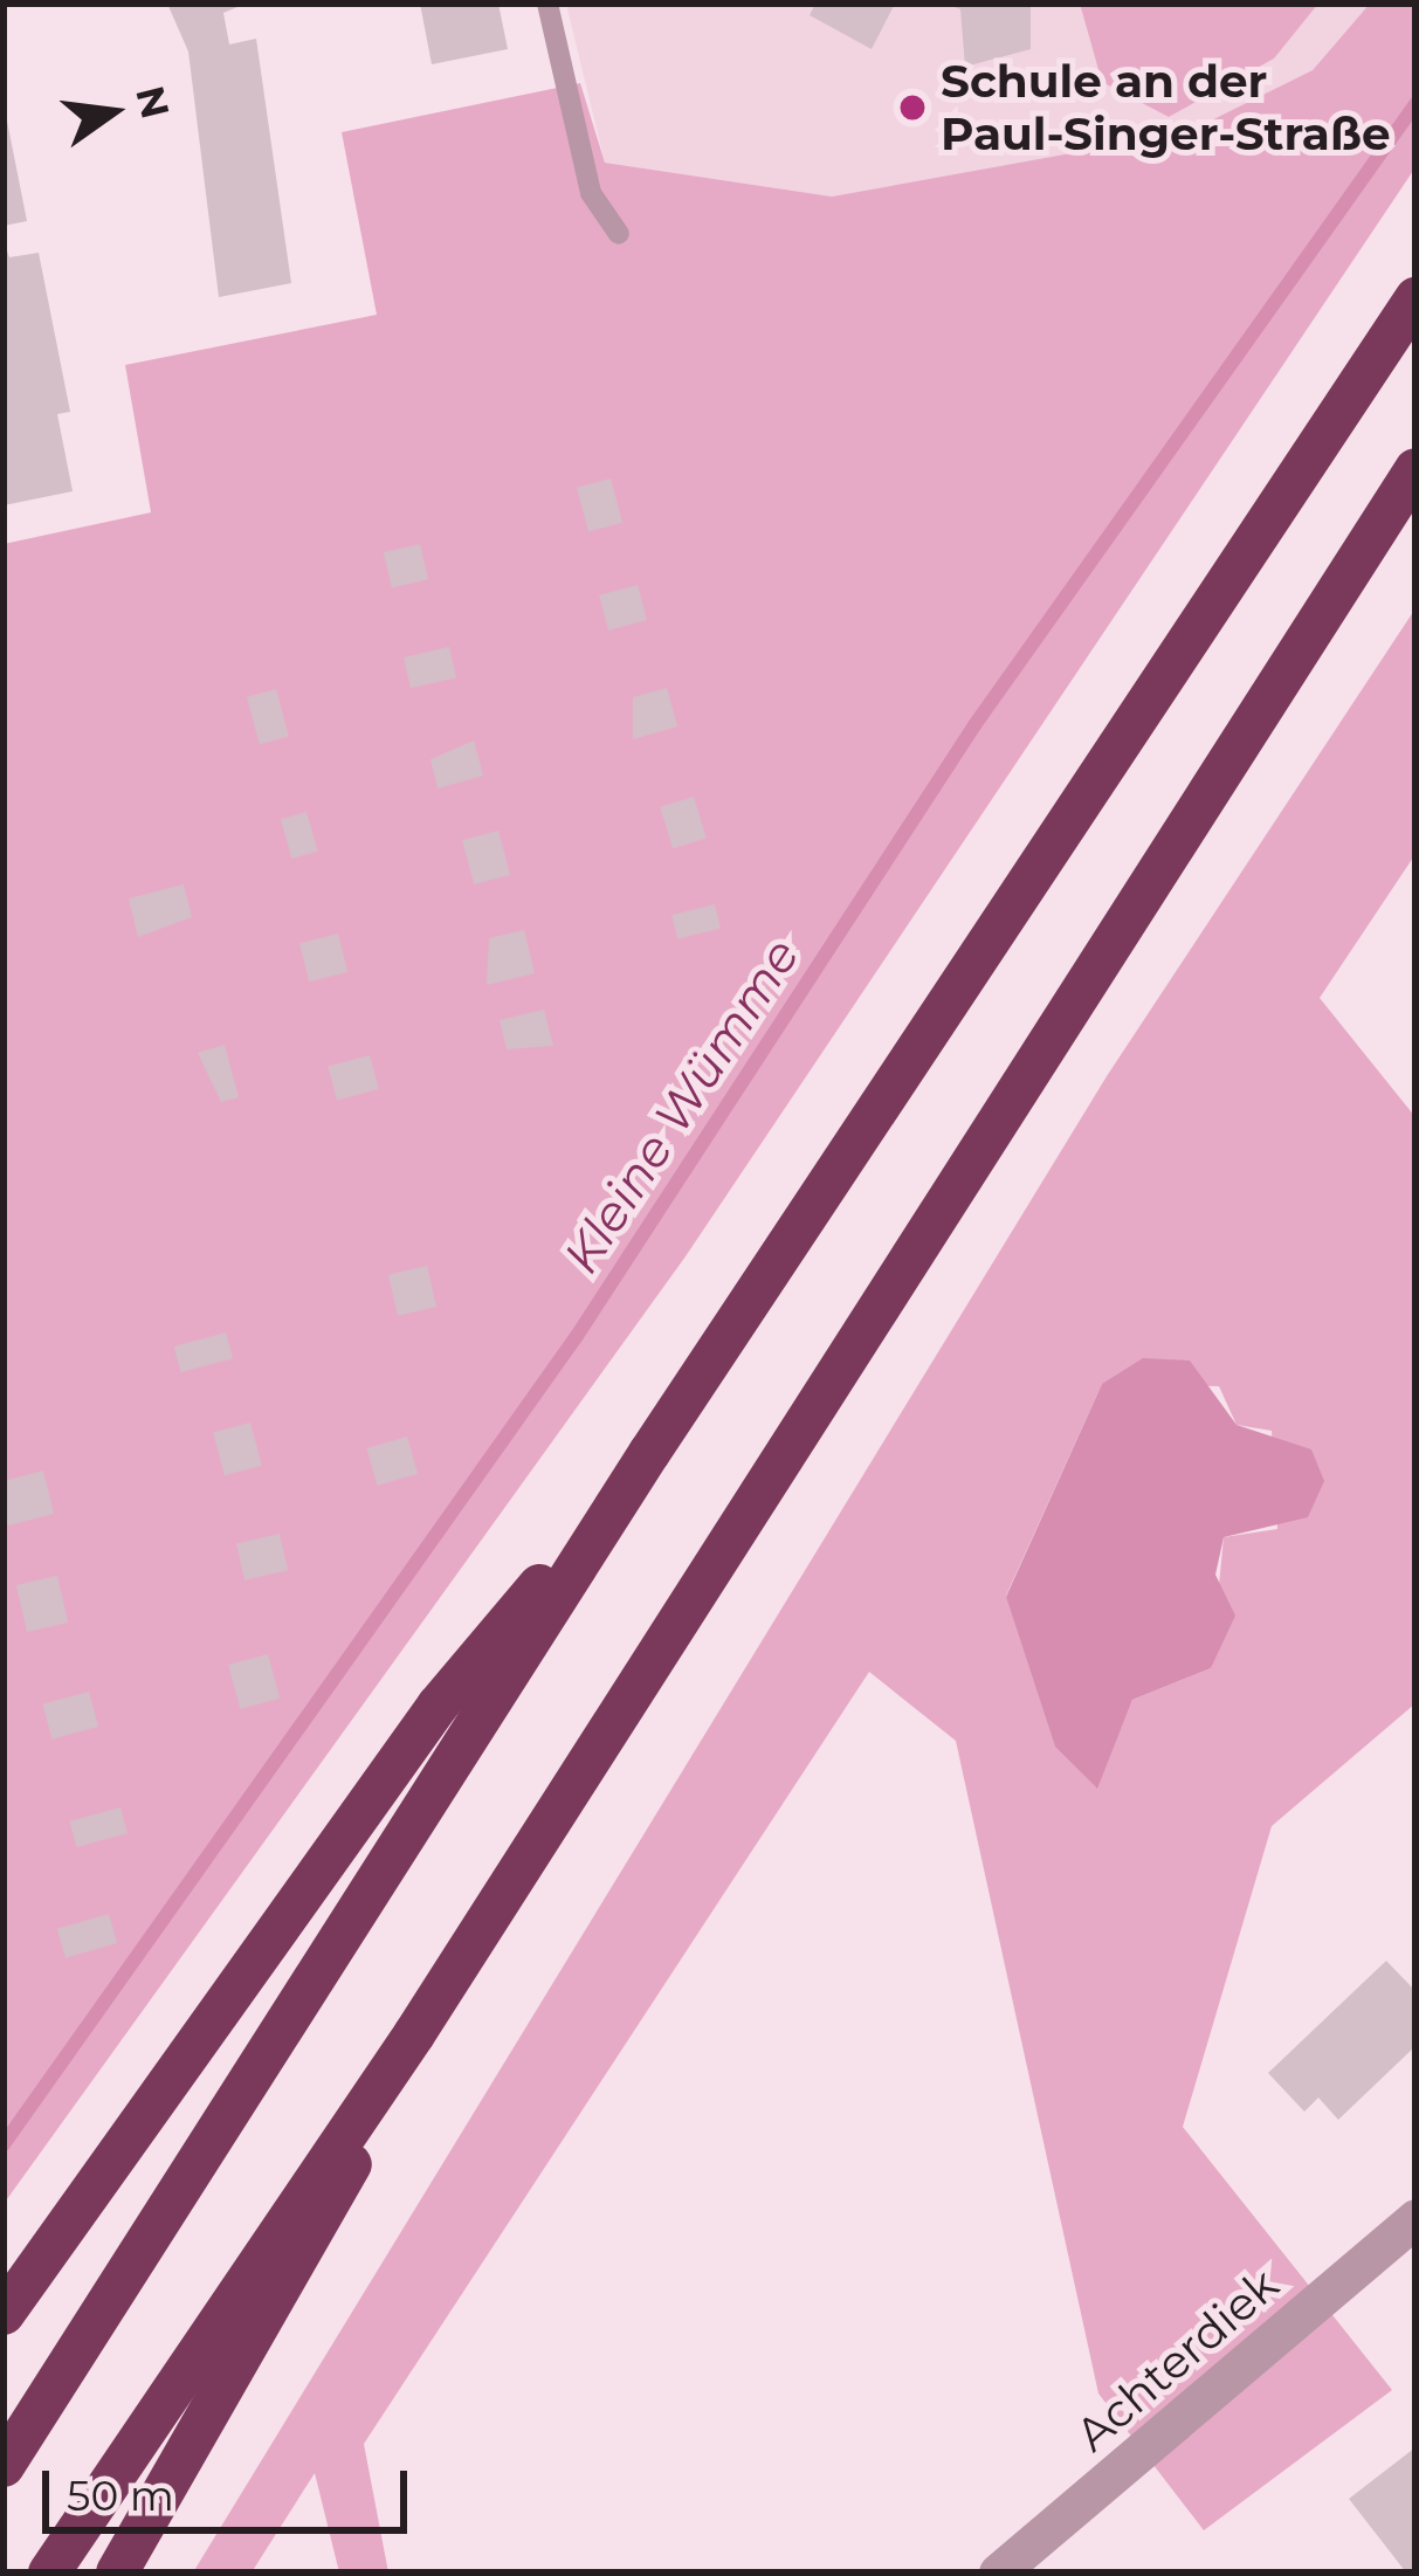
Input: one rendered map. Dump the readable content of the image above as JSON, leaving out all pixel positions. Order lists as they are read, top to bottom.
{
  "streets": {
    "street": ["Achterdiek"]
  },
  "water": ["Kleine Wümme"],
  "places": ["Schule an der Paul-Singer-Straße"],
  "scale_bar": "50 m",
  "north": "right"
}
